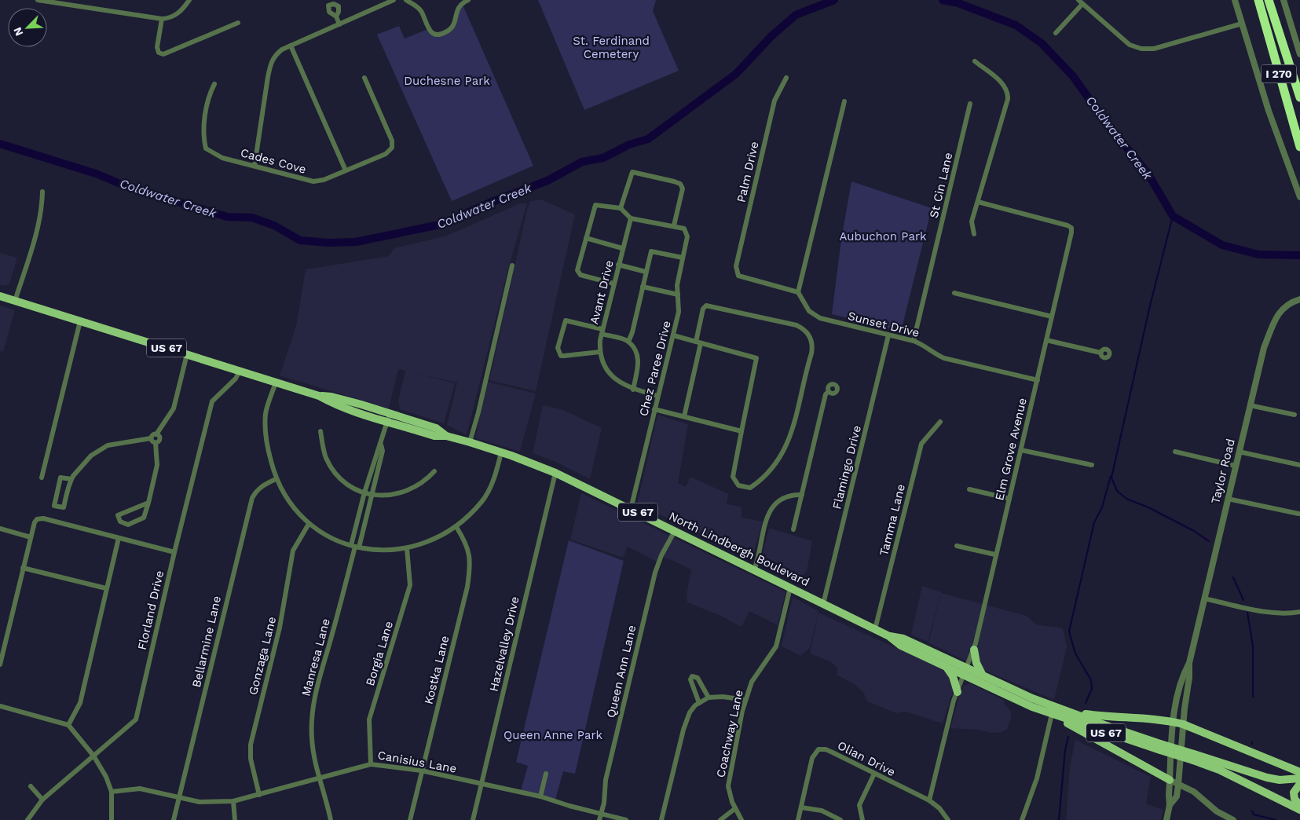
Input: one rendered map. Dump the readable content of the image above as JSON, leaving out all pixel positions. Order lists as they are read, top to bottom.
{
  "streets": {
    "highway": ["I 270"],
    "main road": ["US 67", "North Lindbergh Boulevard"],
    "street": [
      "Cades Cove",
      "Palm Drive",
      "St Cin Lane",
      "Avant Drive",
      "Sunset Drive",
      "Chez Paree Drive",
      "Elm Grove Avenue",
      "Flamingo Drive",
      "Taylor Road",
      "Tamma Lane",
      "Florland Drive",
      "Bellarmine Lane",
      "Hazelvalley Drive",
      "Borgia Lane",
      "Gonzaga Lane",
      "Manresa Lane",
      "Kostka Lane",
      "Queen Ann Lane",
      "Coachway Lane",
      "Olian Drive",
      "Canisius Lane"
    ]
  },
  "crossings": [
    ["Palm Drive", "Sunset Drive"],
    ["St Cin Lane", "Sunset Drive"],
    ["Avant Drive", "Chez Paree Drive"],
    ["Sunset Drive", "Elm Grove Avenue"],
    ["Sunset Drive", "Flamingo Drive"],
    ["Chez Paree Drive", "North Lindbergh Boulevard"],
    ["Elm Grove Avenue", "North Lindbergh Boulevard"],
    ["Elm Grove Avenue", "Olian Drive"],
    ["Flamingo Drive", "North Lindbergh Boulevard"],
    ["Tamma Lane", "North Lindbergh Boulevard"],
    ["North Lindbergh Boulevard", "Florland Drive"],
    ["North Lindbergh Boulevard", "Hazelvalley Drive"],
    ["North Lindbergh Boulevard", "Manresa Lane"],
    ["North Lindbergh Boulevard", "Queen Ann Lane"],
    ["North Lindbergh Boulevard", "Coachway Lane"],
    ["Bellarmine Lane", "Canisius Lane"],
    ["Hazelvalley Drive", "Canisius Lane"],
    ["Borgia Lane", "Canisius Lane"],
    ["Gonzaga Lane", "Canisius Lane"],
    ["Manresa Lane", "Canisius Lane"],
    ["Kostka Lane", "Canisius Lane"],
    ["Queen Ann Lane", "Canisius Lane"]
  ],
  "water": ["Coldwater Creek"],
  "parks": [
    "St. Ferdinand Cemetery",
    "Duchesne Park",
    "Aubuchon Park",
    "Queen Anne Park"
  ],
  "north": "bottom left"
}
